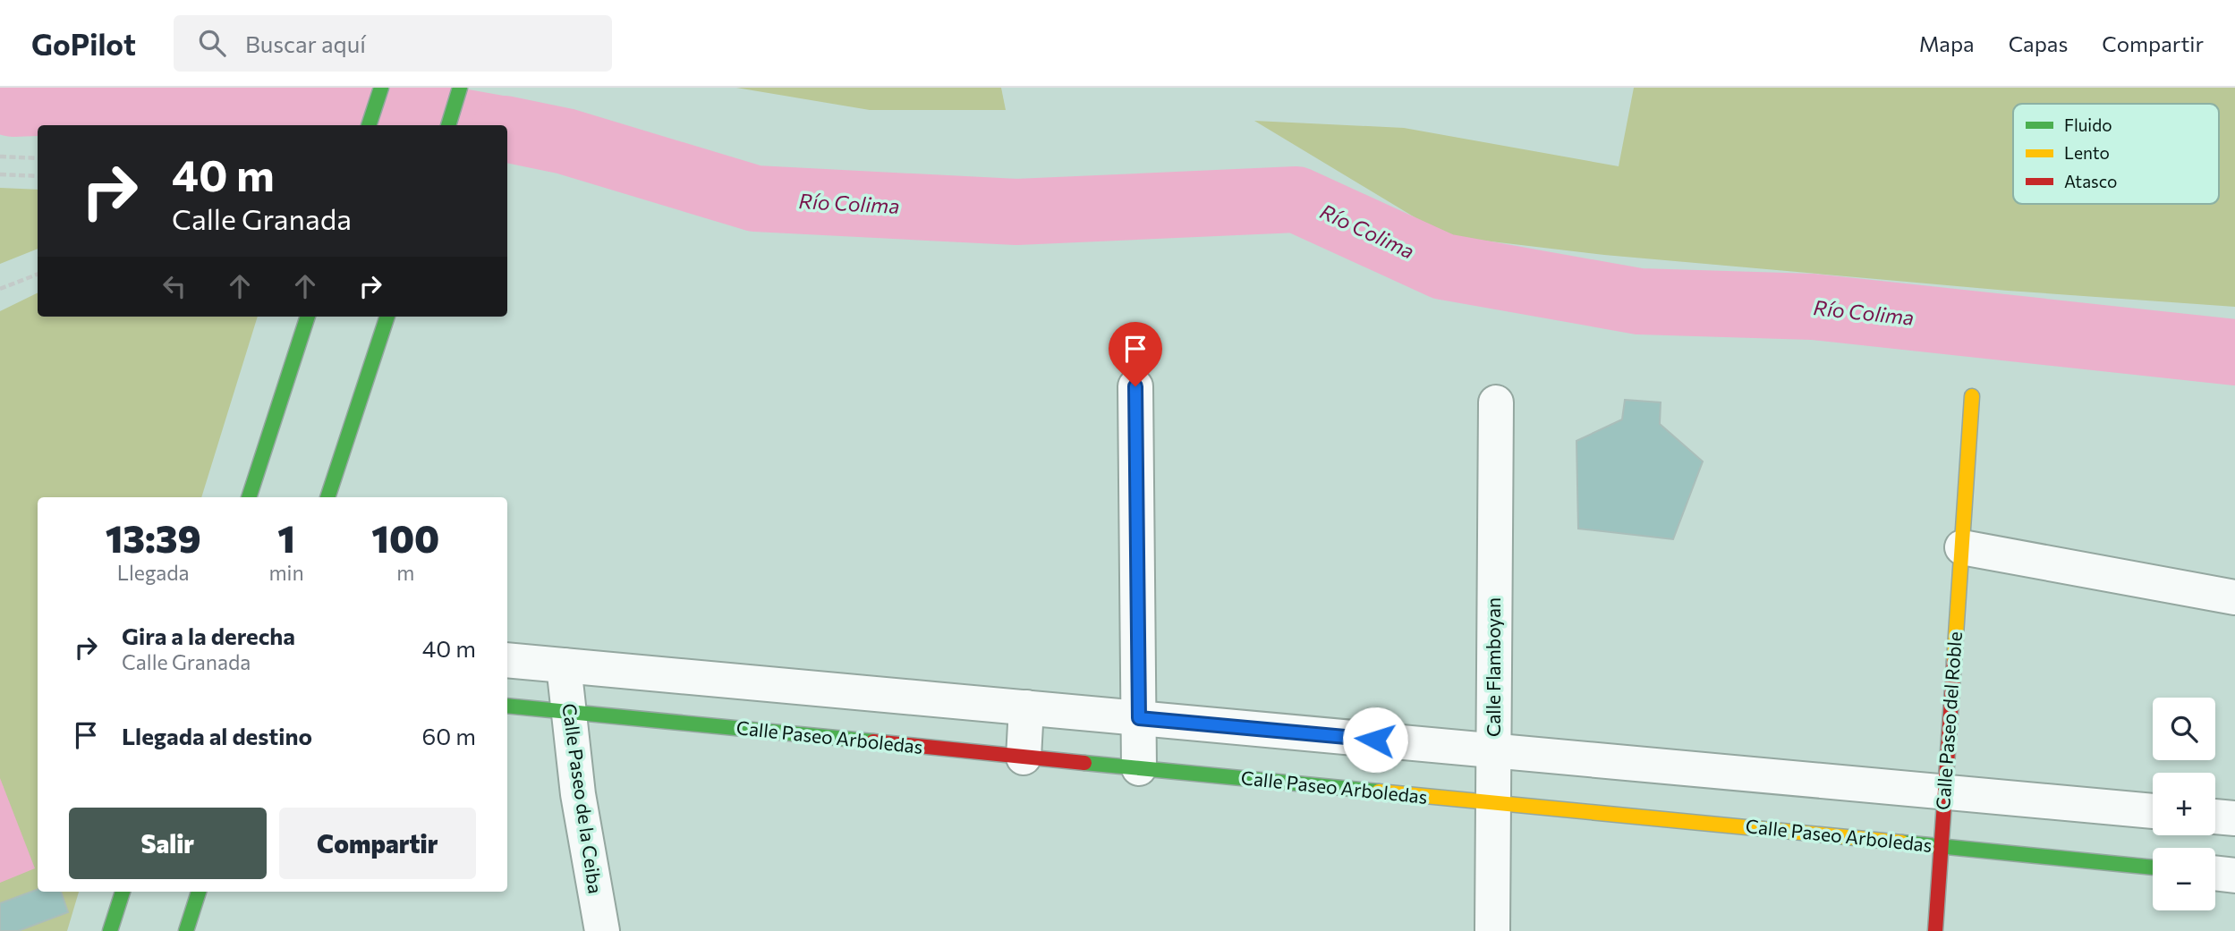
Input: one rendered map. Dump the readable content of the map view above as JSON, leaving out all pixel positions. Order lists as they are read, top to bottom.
{
  "streets": {
    "street": [
      "Calle Flamboyan",
      "Calle Paseo del Roble",
      "Calle Paseo Arboledas",
      "Calle Paseo de la Ceiba"
    ]
  },
  "crossings": [
    ["Calle Flamboyan", "Calle Paseo Arboledas"],
    ["Calle Paseo del Roble", "Calle Paseo Arboledas"],
    ["Calle Paseo Arboledas", "Calle Paseo de la Ceiba"]
  ],
  "water": ["Río Colima"],
  "legend": ["Fluido", "Lento", "Atasco"],
  "page": {
    "header": "GoPilot",
    "search": "Buscar aquí",
    "nav": ["Mapa", "Capas", "Compartir"],
    "turn": ["40 m", "Calle Granada"],
    "eta": [
      "13:39",
      "Llegada",
      "1",
      "min",
      "100",
      "m"
    ],
    "list": [
      {
        "name": "Gira a la derecha",
        "note": "Calle Granada",
        "value": "40 m"
      },
      {
        "name": "Llegada al destino",
        "value": "60 m"
      }
    ],
    "map_buttons": ["+", "−"],
    "buttons": ["Salir", "Compartir"]
  }
}
